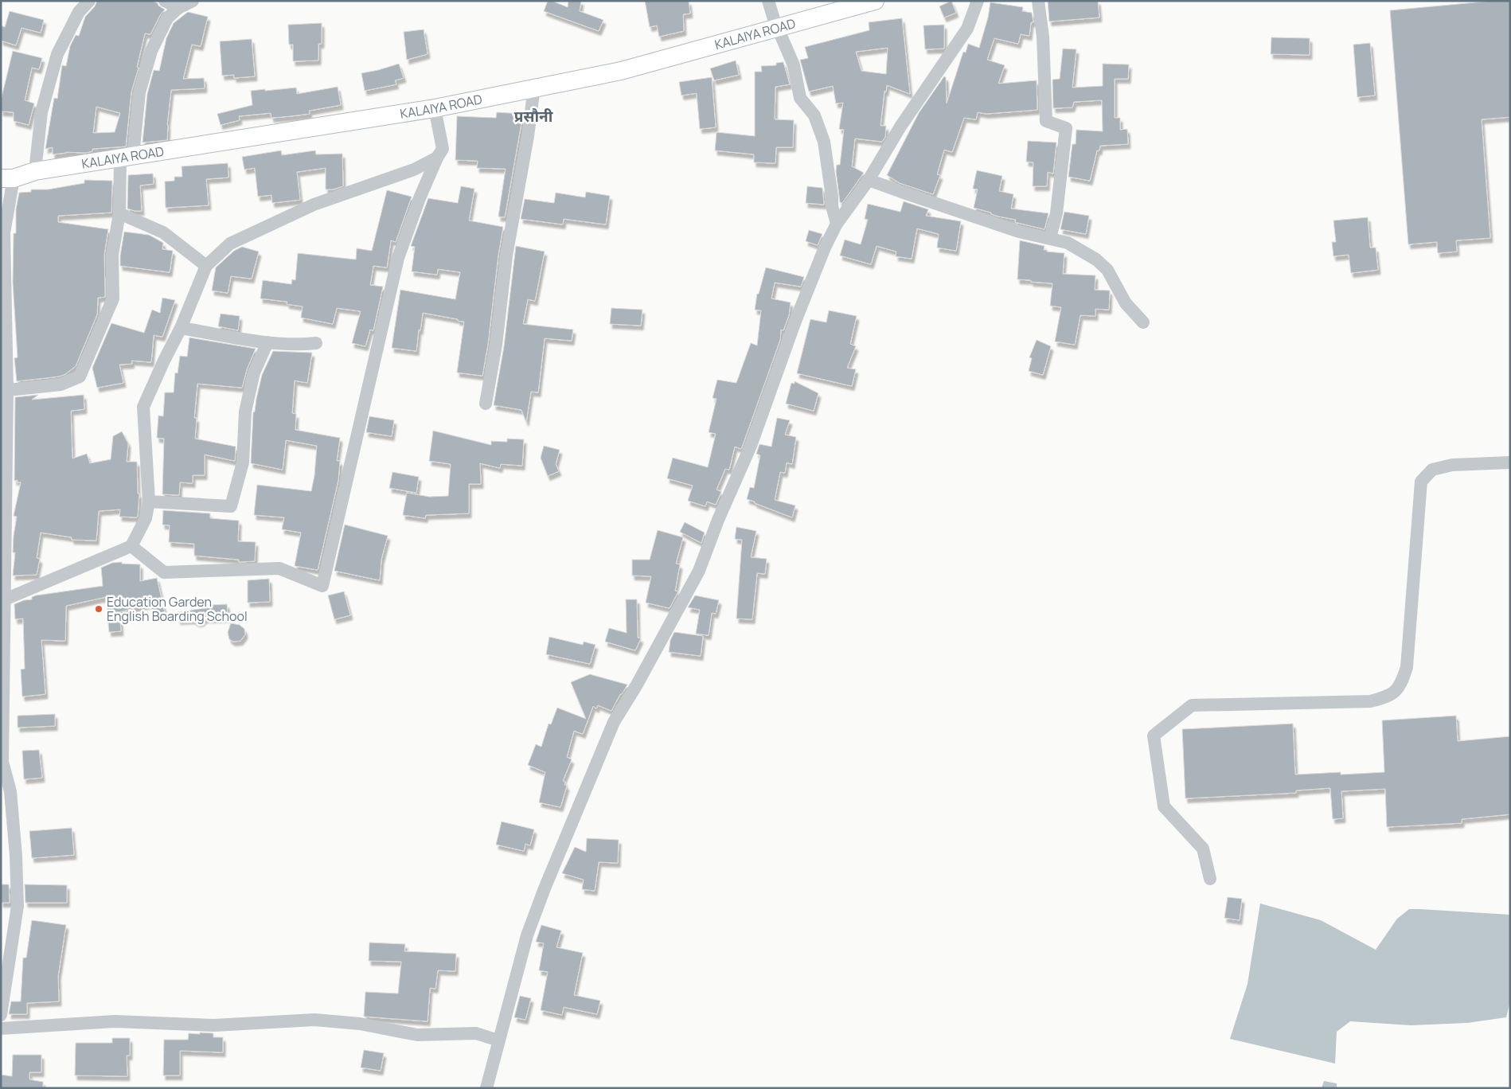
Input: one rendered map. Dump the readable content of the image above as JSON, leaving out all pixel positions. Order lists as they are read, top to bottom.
{
  "streets": {
    "main road": ["KALAIYA ROAD"]
  },
  "districts": ["प्रसौनी"],
  "places": ["Education Garden English Boarding School"]
}
